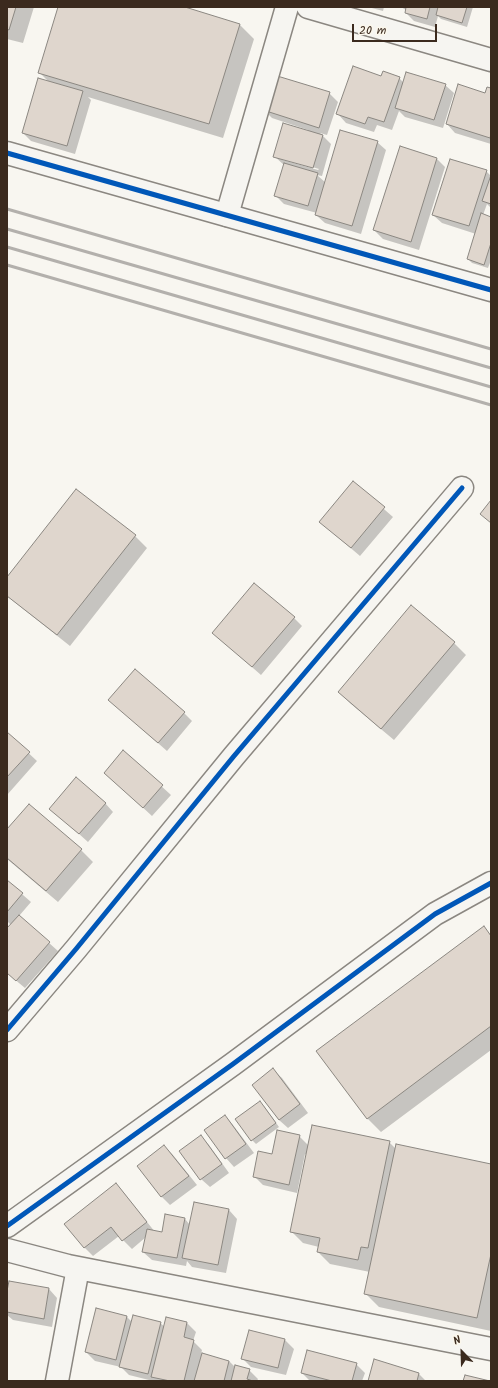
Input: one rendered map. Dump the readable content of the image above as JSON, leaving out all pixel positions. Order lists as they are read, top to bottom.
{
  "scale_bar": "20 m",
  "north": "top left"
}
